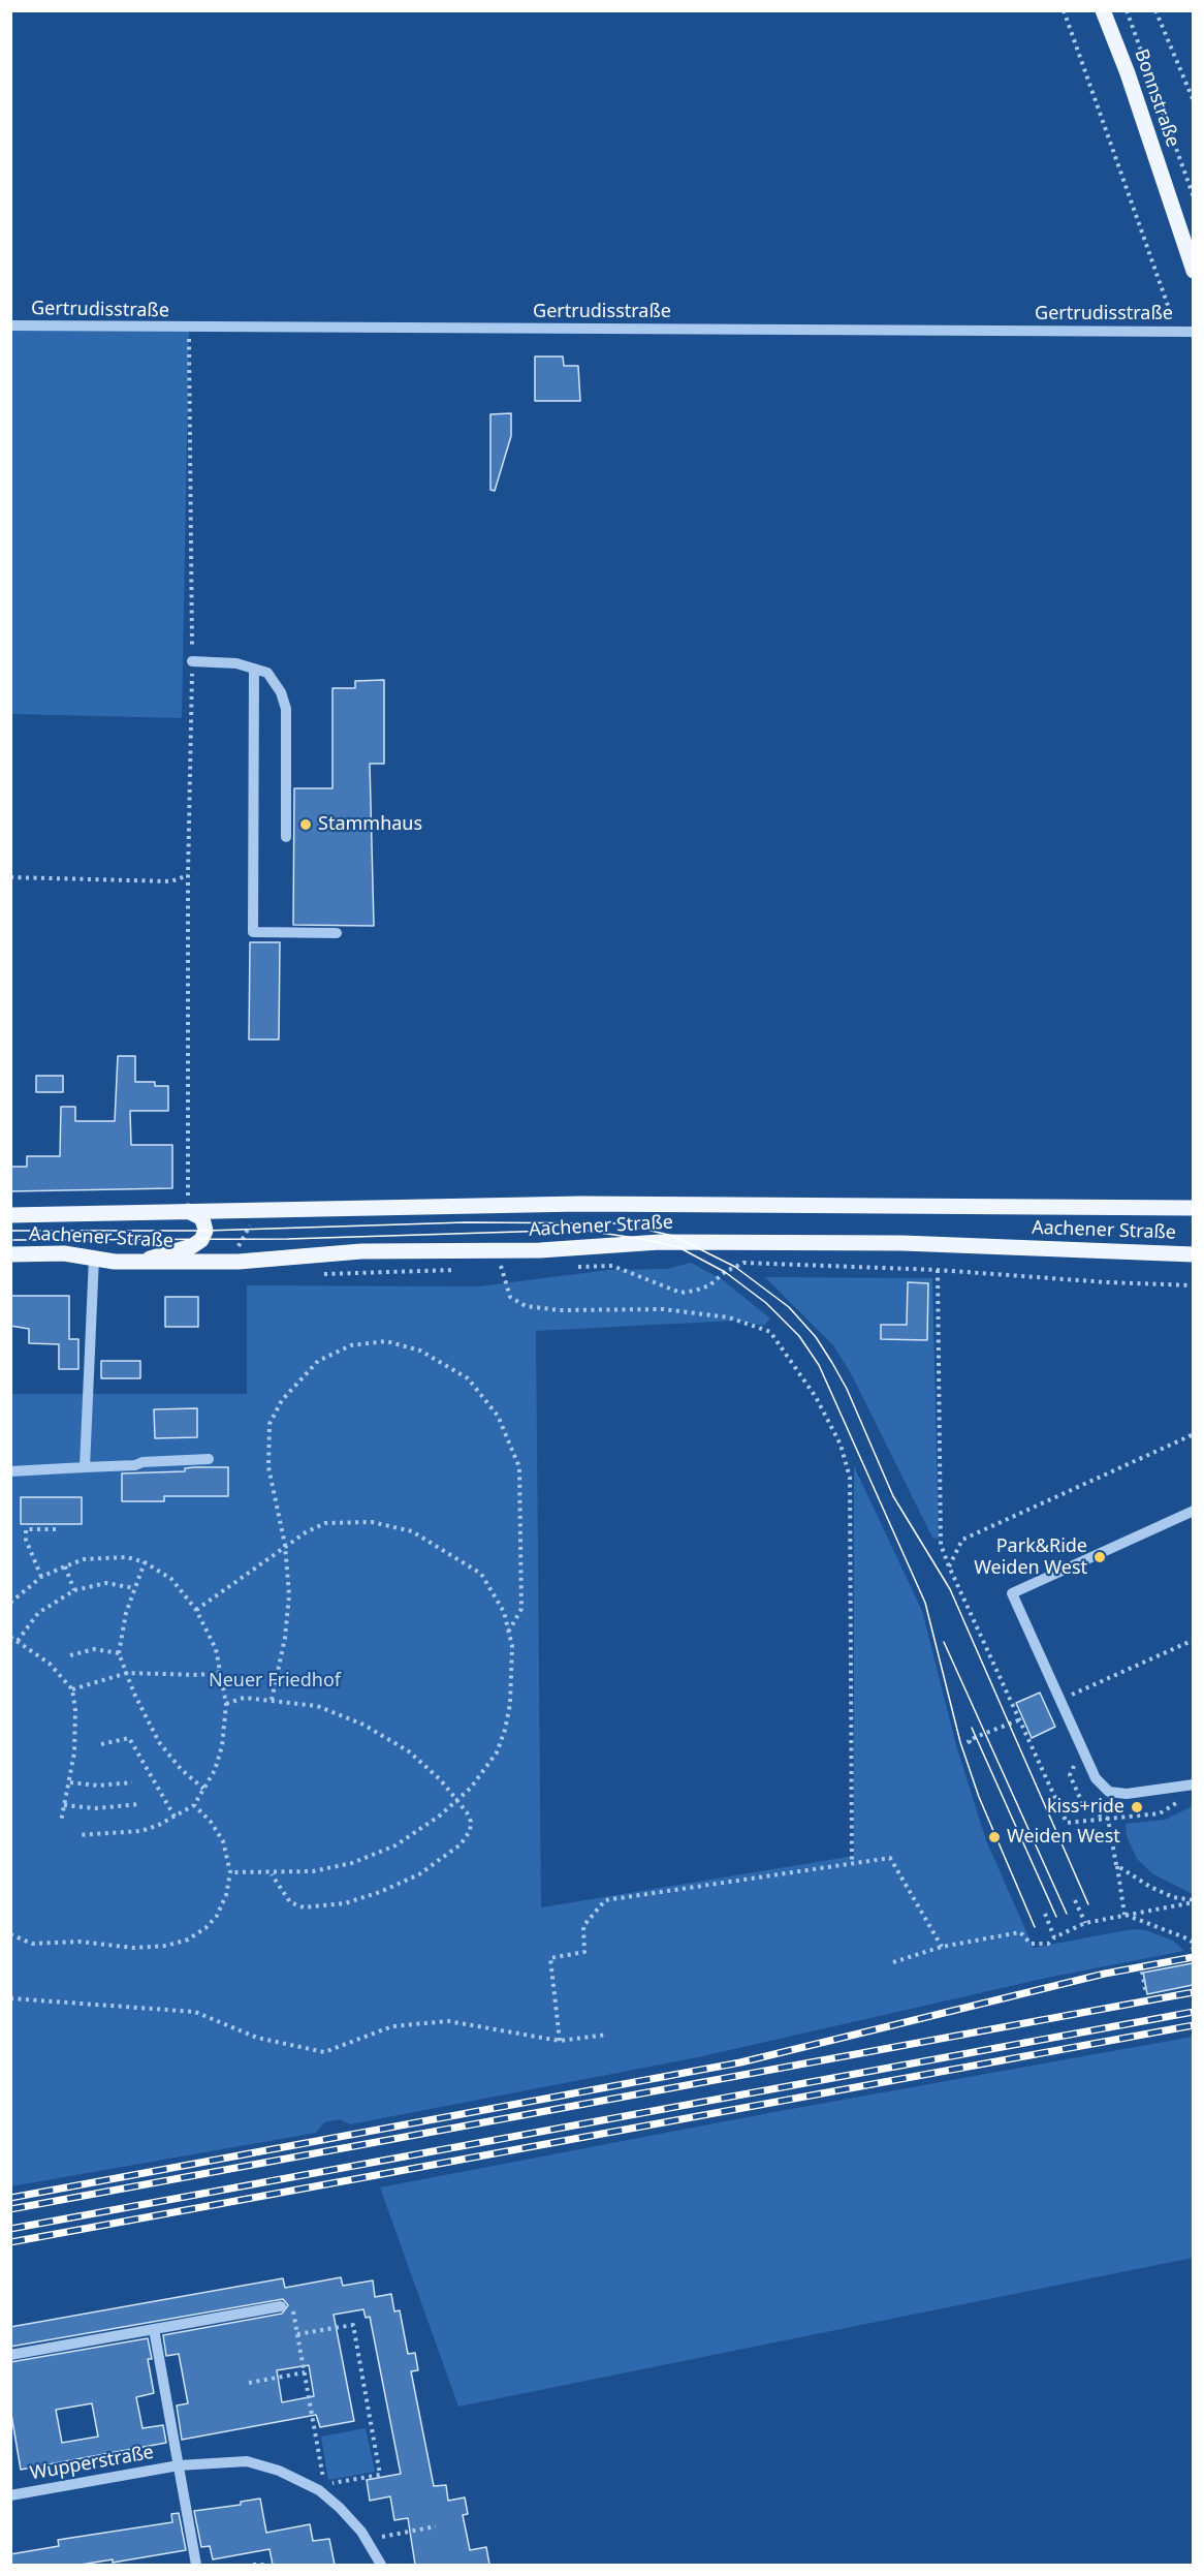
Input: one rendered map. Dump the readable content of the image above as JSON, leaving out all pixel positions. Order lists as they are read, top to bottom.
{
  "streets": {
    "main road": ["Bonnstraße", "Aachener Straße"],
    "street": ["Gertrudisstraße", "Wupperstraße"]
  },
  "parks": ["Neuer Friedhof"],
  "places": [
    "Stammhaus",
    "Park&Ride Weiden West",
    "kiss+ride",
    "Weiden West"
  ]
}
